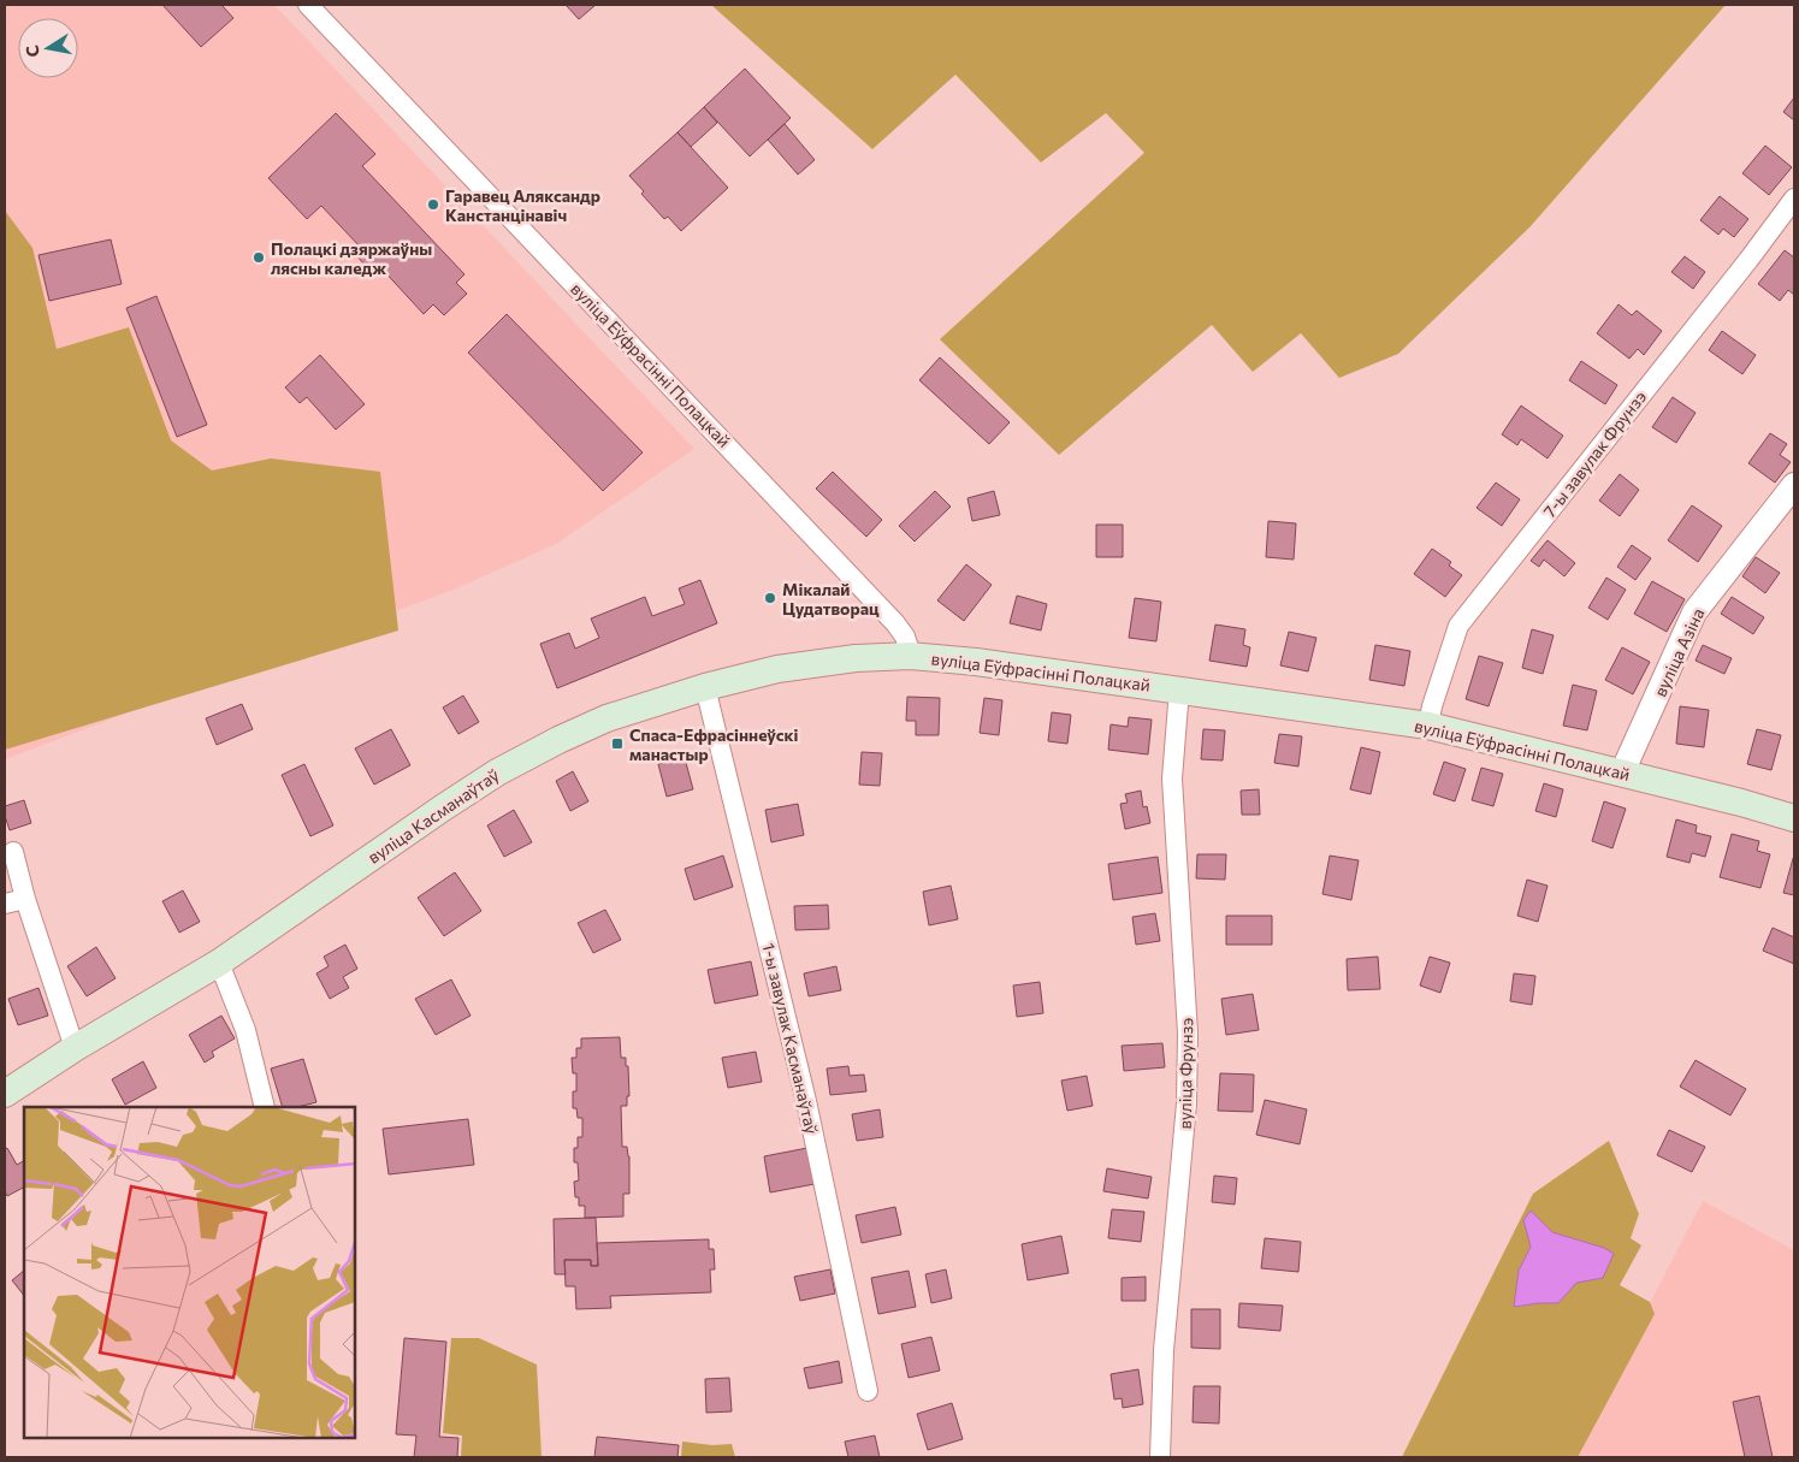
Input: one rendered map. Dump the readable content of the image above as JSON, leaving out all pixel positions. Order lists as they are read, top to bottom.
{
  "streets": {
    "main road": ["вуліца Еўфрасінні Полацкай", "вуліца Касманаўтаў"],
    "street": [
      "7-ы завулак Фрунзэ",
      "вуліца Азіна",
      "1-ы завулак Касманаўтаў",
      "вуліца Фрунзэ"
    ]
  },
  "crossings": [
    ["вуліца Еўфрасінні Полацкай", "7-ы завулак Фрунзэ"],
    ["вуліца Еўфрасінні Полацкай", "вуліца Азіна"],
    ["вуліца Еўфрасінні Полацкай", "вуліца Касманаўтаў"],
    ["вуліца Еўфрасінні Полацкай", "вуліца Фрунзэ"],
    ["вуліца Касманаўтаў", "1-ы завулак Касманаўтаў"]
  ],
  "places": {
    "other": ["Гаравец Аляксандр Канстанцінавіч", "Полацкі дзяржаўны лясны каледж", "Мікалай Цудатворац"],
    "transit": ["Спаса-Ефрасіннеўскі манастыр"]
  },
  "north": "left"
}
